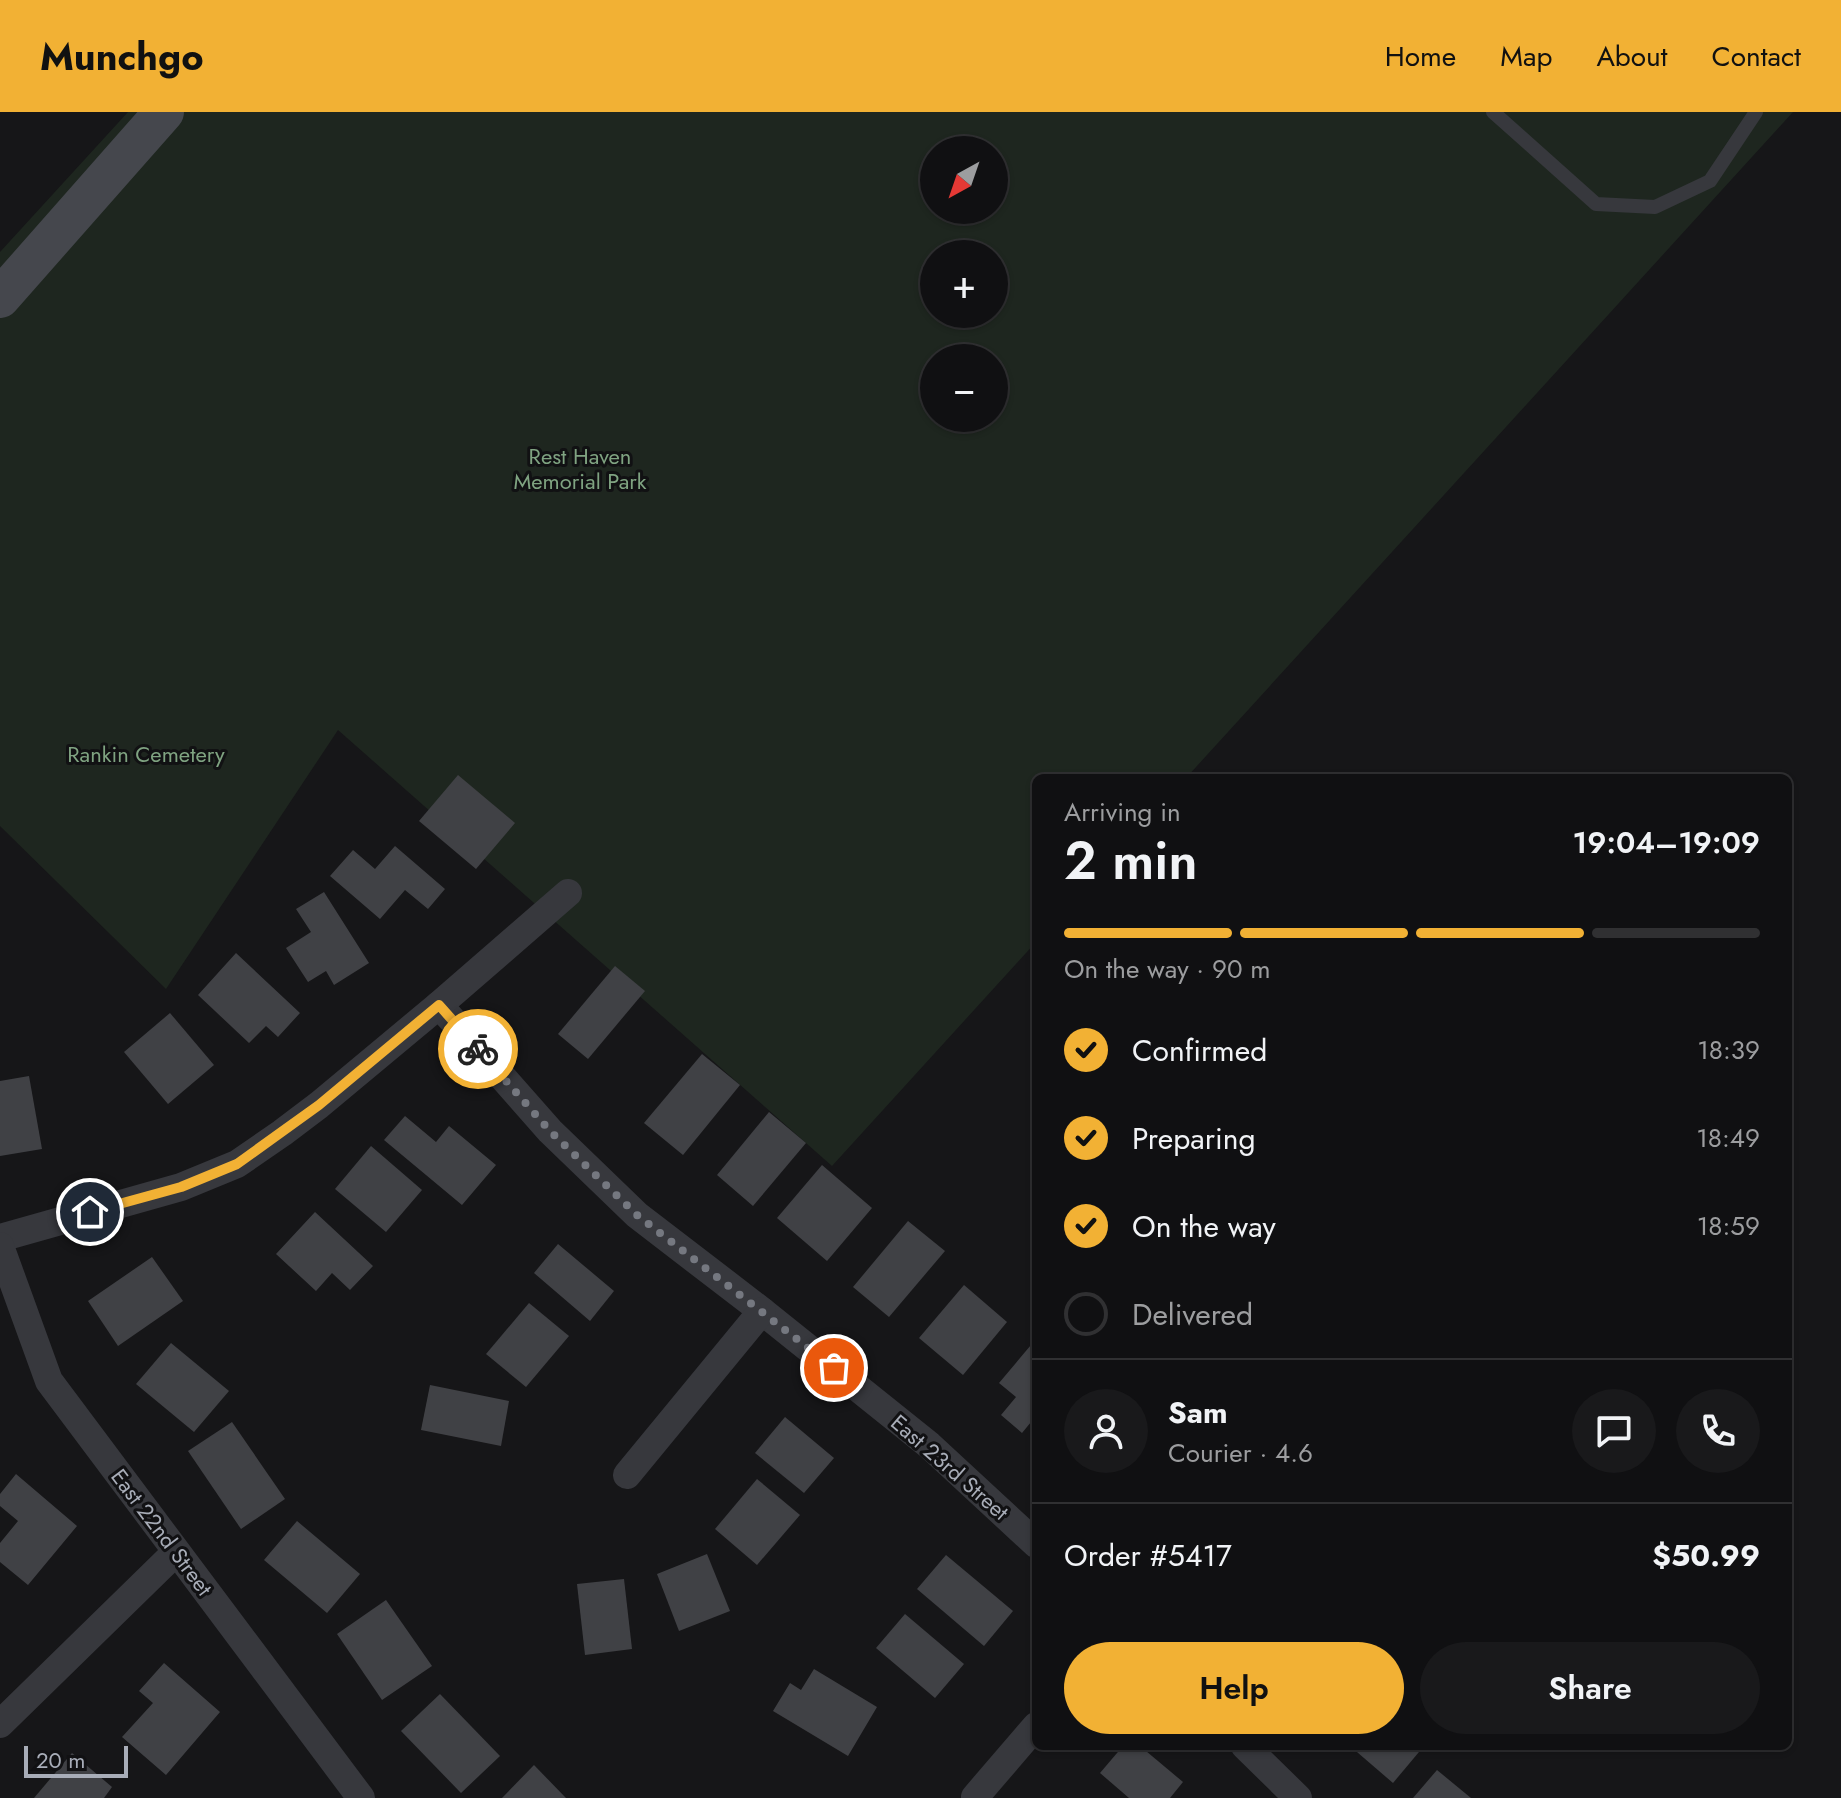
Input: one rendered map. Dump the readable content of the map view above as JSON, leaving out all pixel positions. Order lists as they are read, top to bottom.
{
  "streets": {
    "street": ["East 23rd Street", "East 22nd Street"]
  },
  "parks": ["Rest Haven Memorial Park", "Rankin Cemetery"],
  "scale_bar": "20 m",
  "north": "bottom left",
  "page": {
    "header": "Munchgo",
    "nav": [
      "Home",
      "Map",
      "About",
      "Contact"
    ],
    "map_buttons": ["+", "−"],
    "heading": ["2 min", "Arriving in", "19:04–19:09"],
    "panel": [
      "Sam",
      "Courier · 4.6",
      "Order #5417",
      "$50.99"
    ],
    "bar": "On the way · 90 m",
    "list": [
      ["Confirmed", "18:39"],
      ["Preparing", "18:49"],
      ["On the way", "18:59"],
      "Delivered"
    ],
    "buttons": ["Help", "Share"],
    "scale": "20 m"
  }
}
